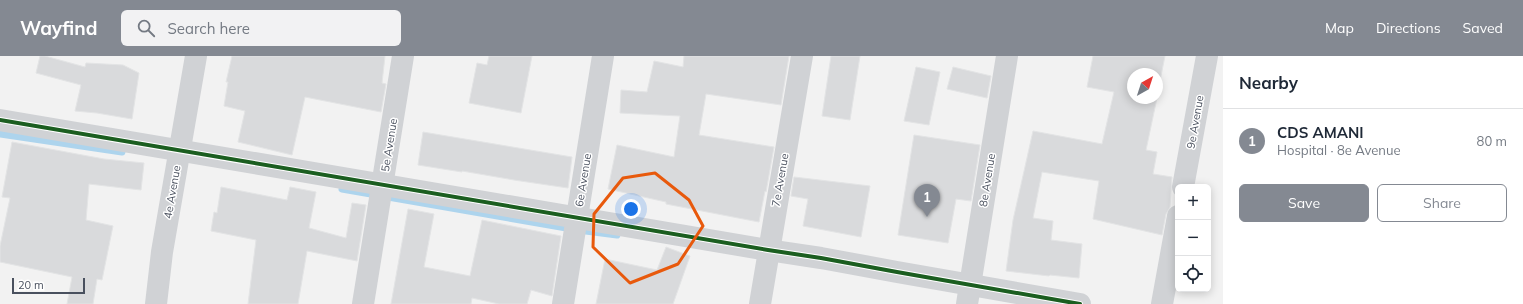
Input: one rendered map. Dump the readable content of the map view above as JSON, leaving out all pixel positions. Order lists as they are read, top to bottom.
{
  "streets": {
    "street": [
      "9e Avenue",
      "5e Avenue",
      "6e Avenue",
      "7e Avenue",
      "8e Avenue",
      "4e Avenue"
    ]
  },
  "scale_bar": "20 m",
  "north": "top right",
  "page": {
    "header": "Wayfind",
    "search": "Search here",
    "nav": ["Map", "Directions", "Saved"],
    "heading": "Nearby",
    "list": [
      {
        "mark": "1",
        "name": "CDS AMANI",
        "note": "Hospital · 8e Avenue",
        "value": "80 m"
      }
    ],
    "buttons": ["Save", "Share"],
    "map_buttons": ["+", "−"],
    "pins": "1",
    "scale": "20 m"
  }
}
